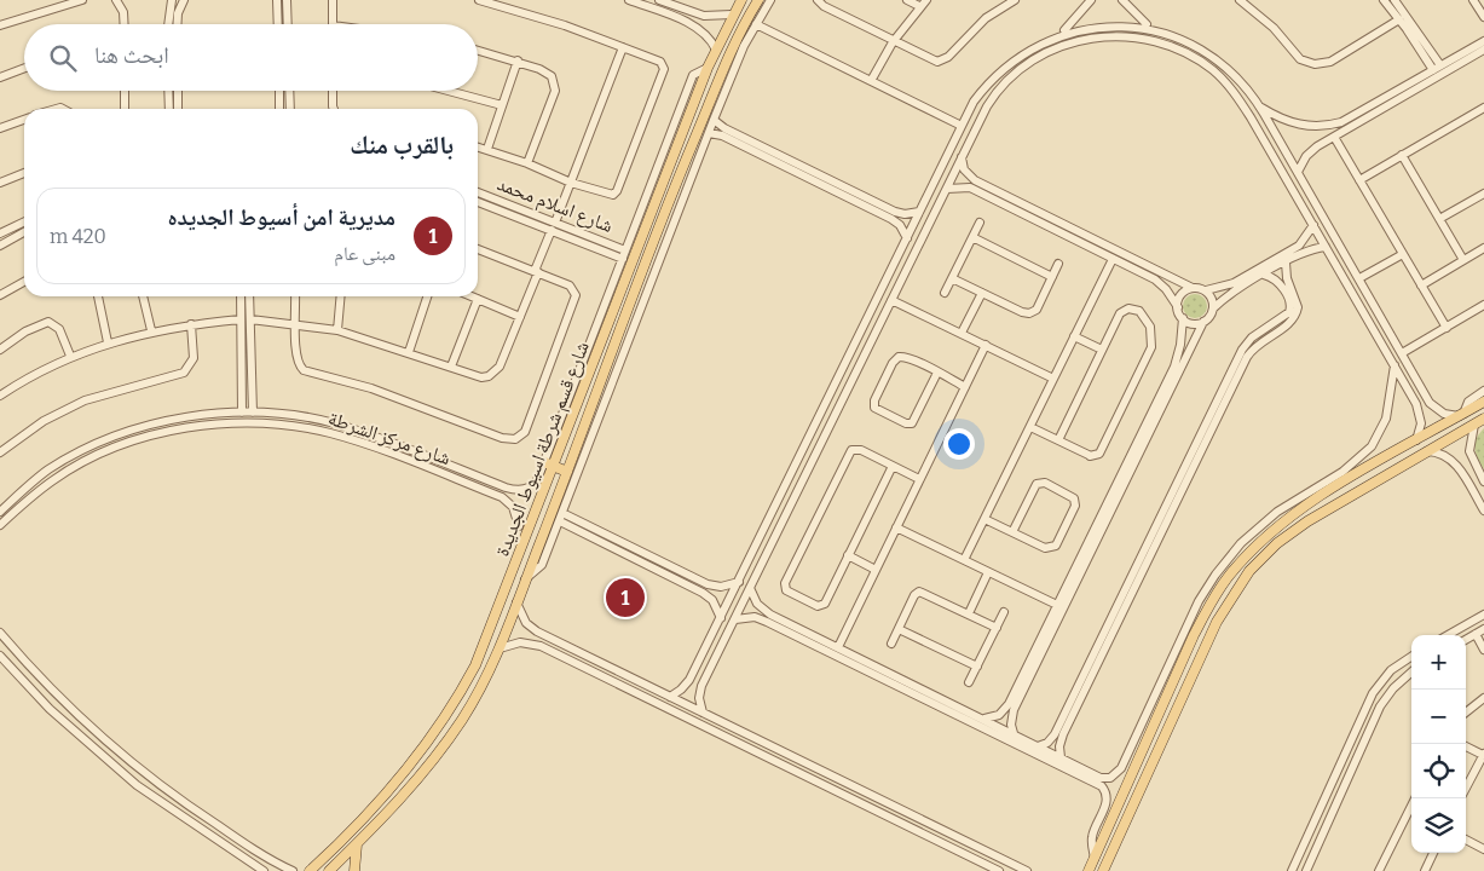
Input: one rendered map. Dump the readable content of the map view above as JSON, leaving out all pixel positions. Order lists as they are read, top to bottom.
{
  "streets": {
    "main road": ["شارع قسم شرطة اسيوط الجديدة"],
    "street": ["شارع اسلام محمد", "شارع مركز الشرطة"]
  },
  "crossings": [
    ["شارع مركز الشرطة", "شارع قسم شرطة اسيوط الجديدة"]
  ],
  "page": {
    "search": "ابحث هنا",
    "heading": "بالقرب منك",
    "list": [
      {
        "mark": "1",
        "name": "مديرية امن أسيوط الجديده",
        "note": "مبنى عام",
        "value": "420 m"
      }
    ],
    "pins": "1",
    "map_buttons": ["+", "−"]
  }
}
